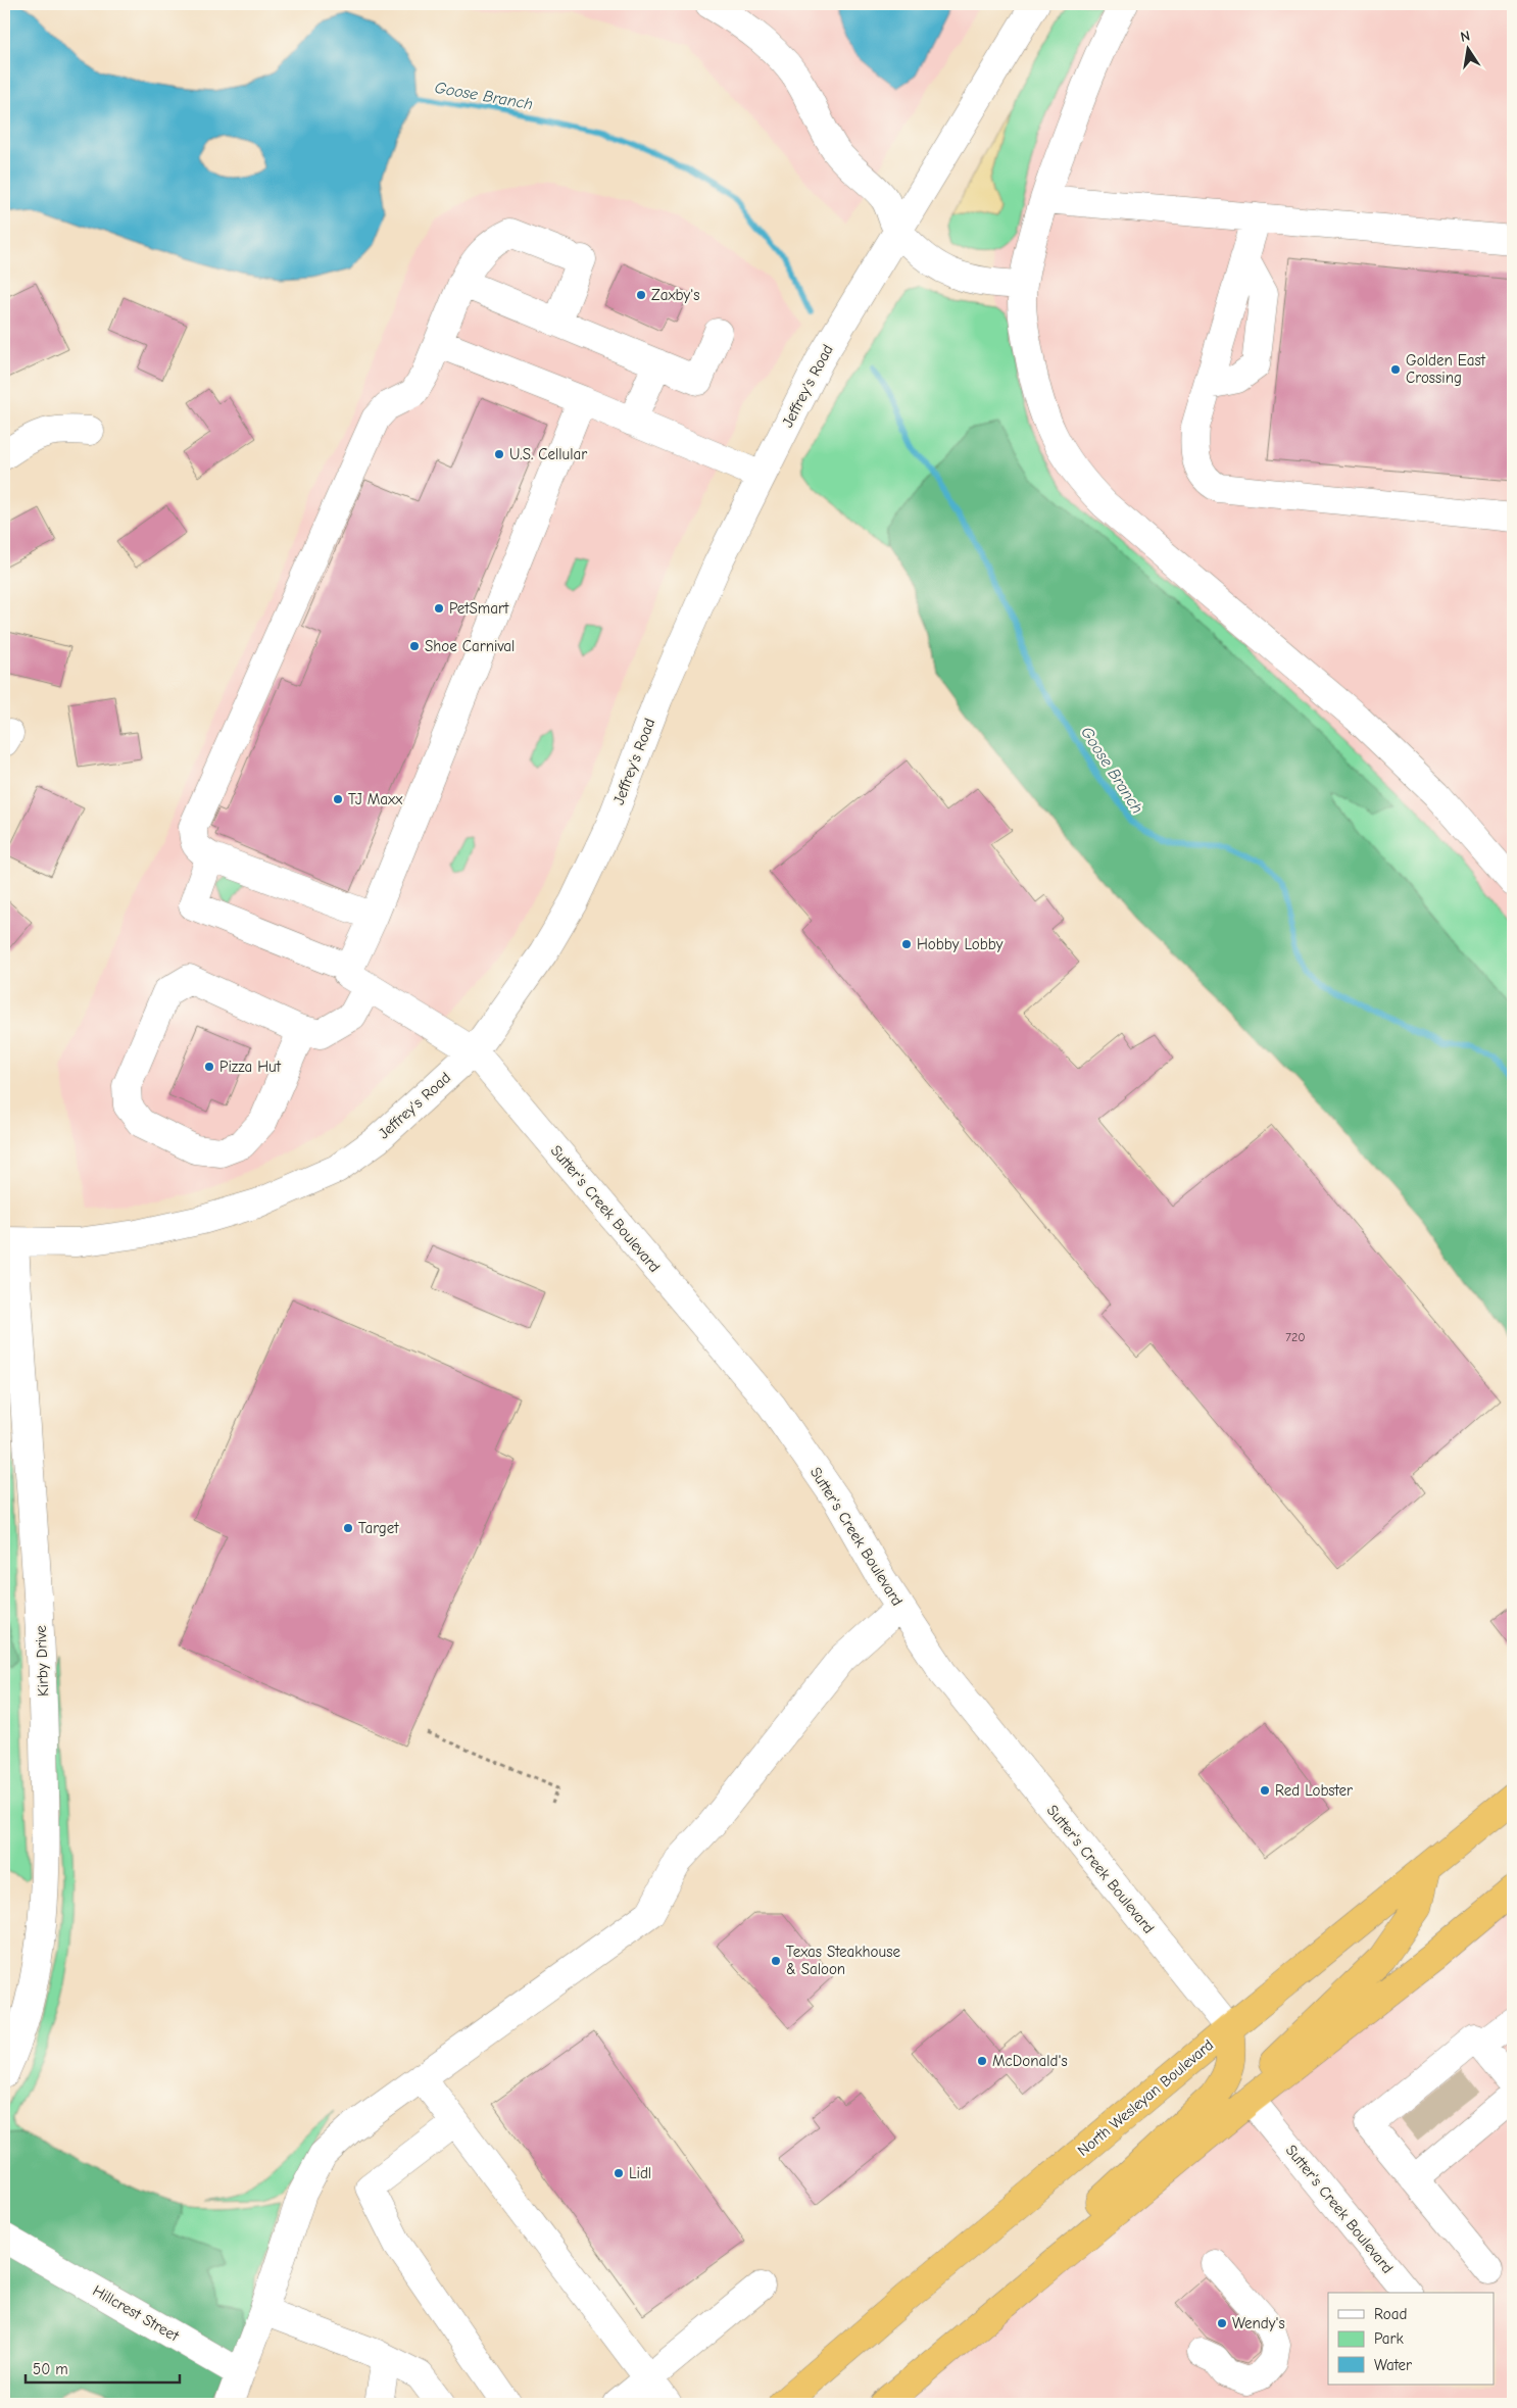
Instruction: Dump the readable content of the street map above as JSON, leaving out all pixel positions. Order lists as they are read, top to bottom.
{
  "streets": {
    "highway": ["North Wesleyan Boulevard"],
    "street": [
      "Jeffrey's Road",
      "Sutter's Creek Boulevard",
      "Kirby Drive",
      "Hillcrest Street"
    ]
  },
  "crossings": [
    ["Jeffrey's Road", "Sutter's Creek Boulevard"],
    ["Jeffrey's Road", "Kirby Drive"],
    ["Sutter's Creek Boulevard", "North Wesleyan Boulevard"]
  ],
  "water": ["Goose Branch"],
  "places": [
    "Zaxby's",
    "Golden East Crossing",
    "U.S. Cellular",
    "PetSmart",
    "Shoe Carnival",
    "TJ Maxx",
    "Hobby Lobby",
    "Pizza Hut",
    "Target",
    "Red Lobster",
    "Texas Steakhouse & Saloon",
    "McDonald's",
    "Lidl",
    "Wendy's"
  ],
  "house_numbers": ["720"],
  "legend": ["Road", "Park", "Water"],
  "scale_bar": "50 m",
  "north": "top"
}
